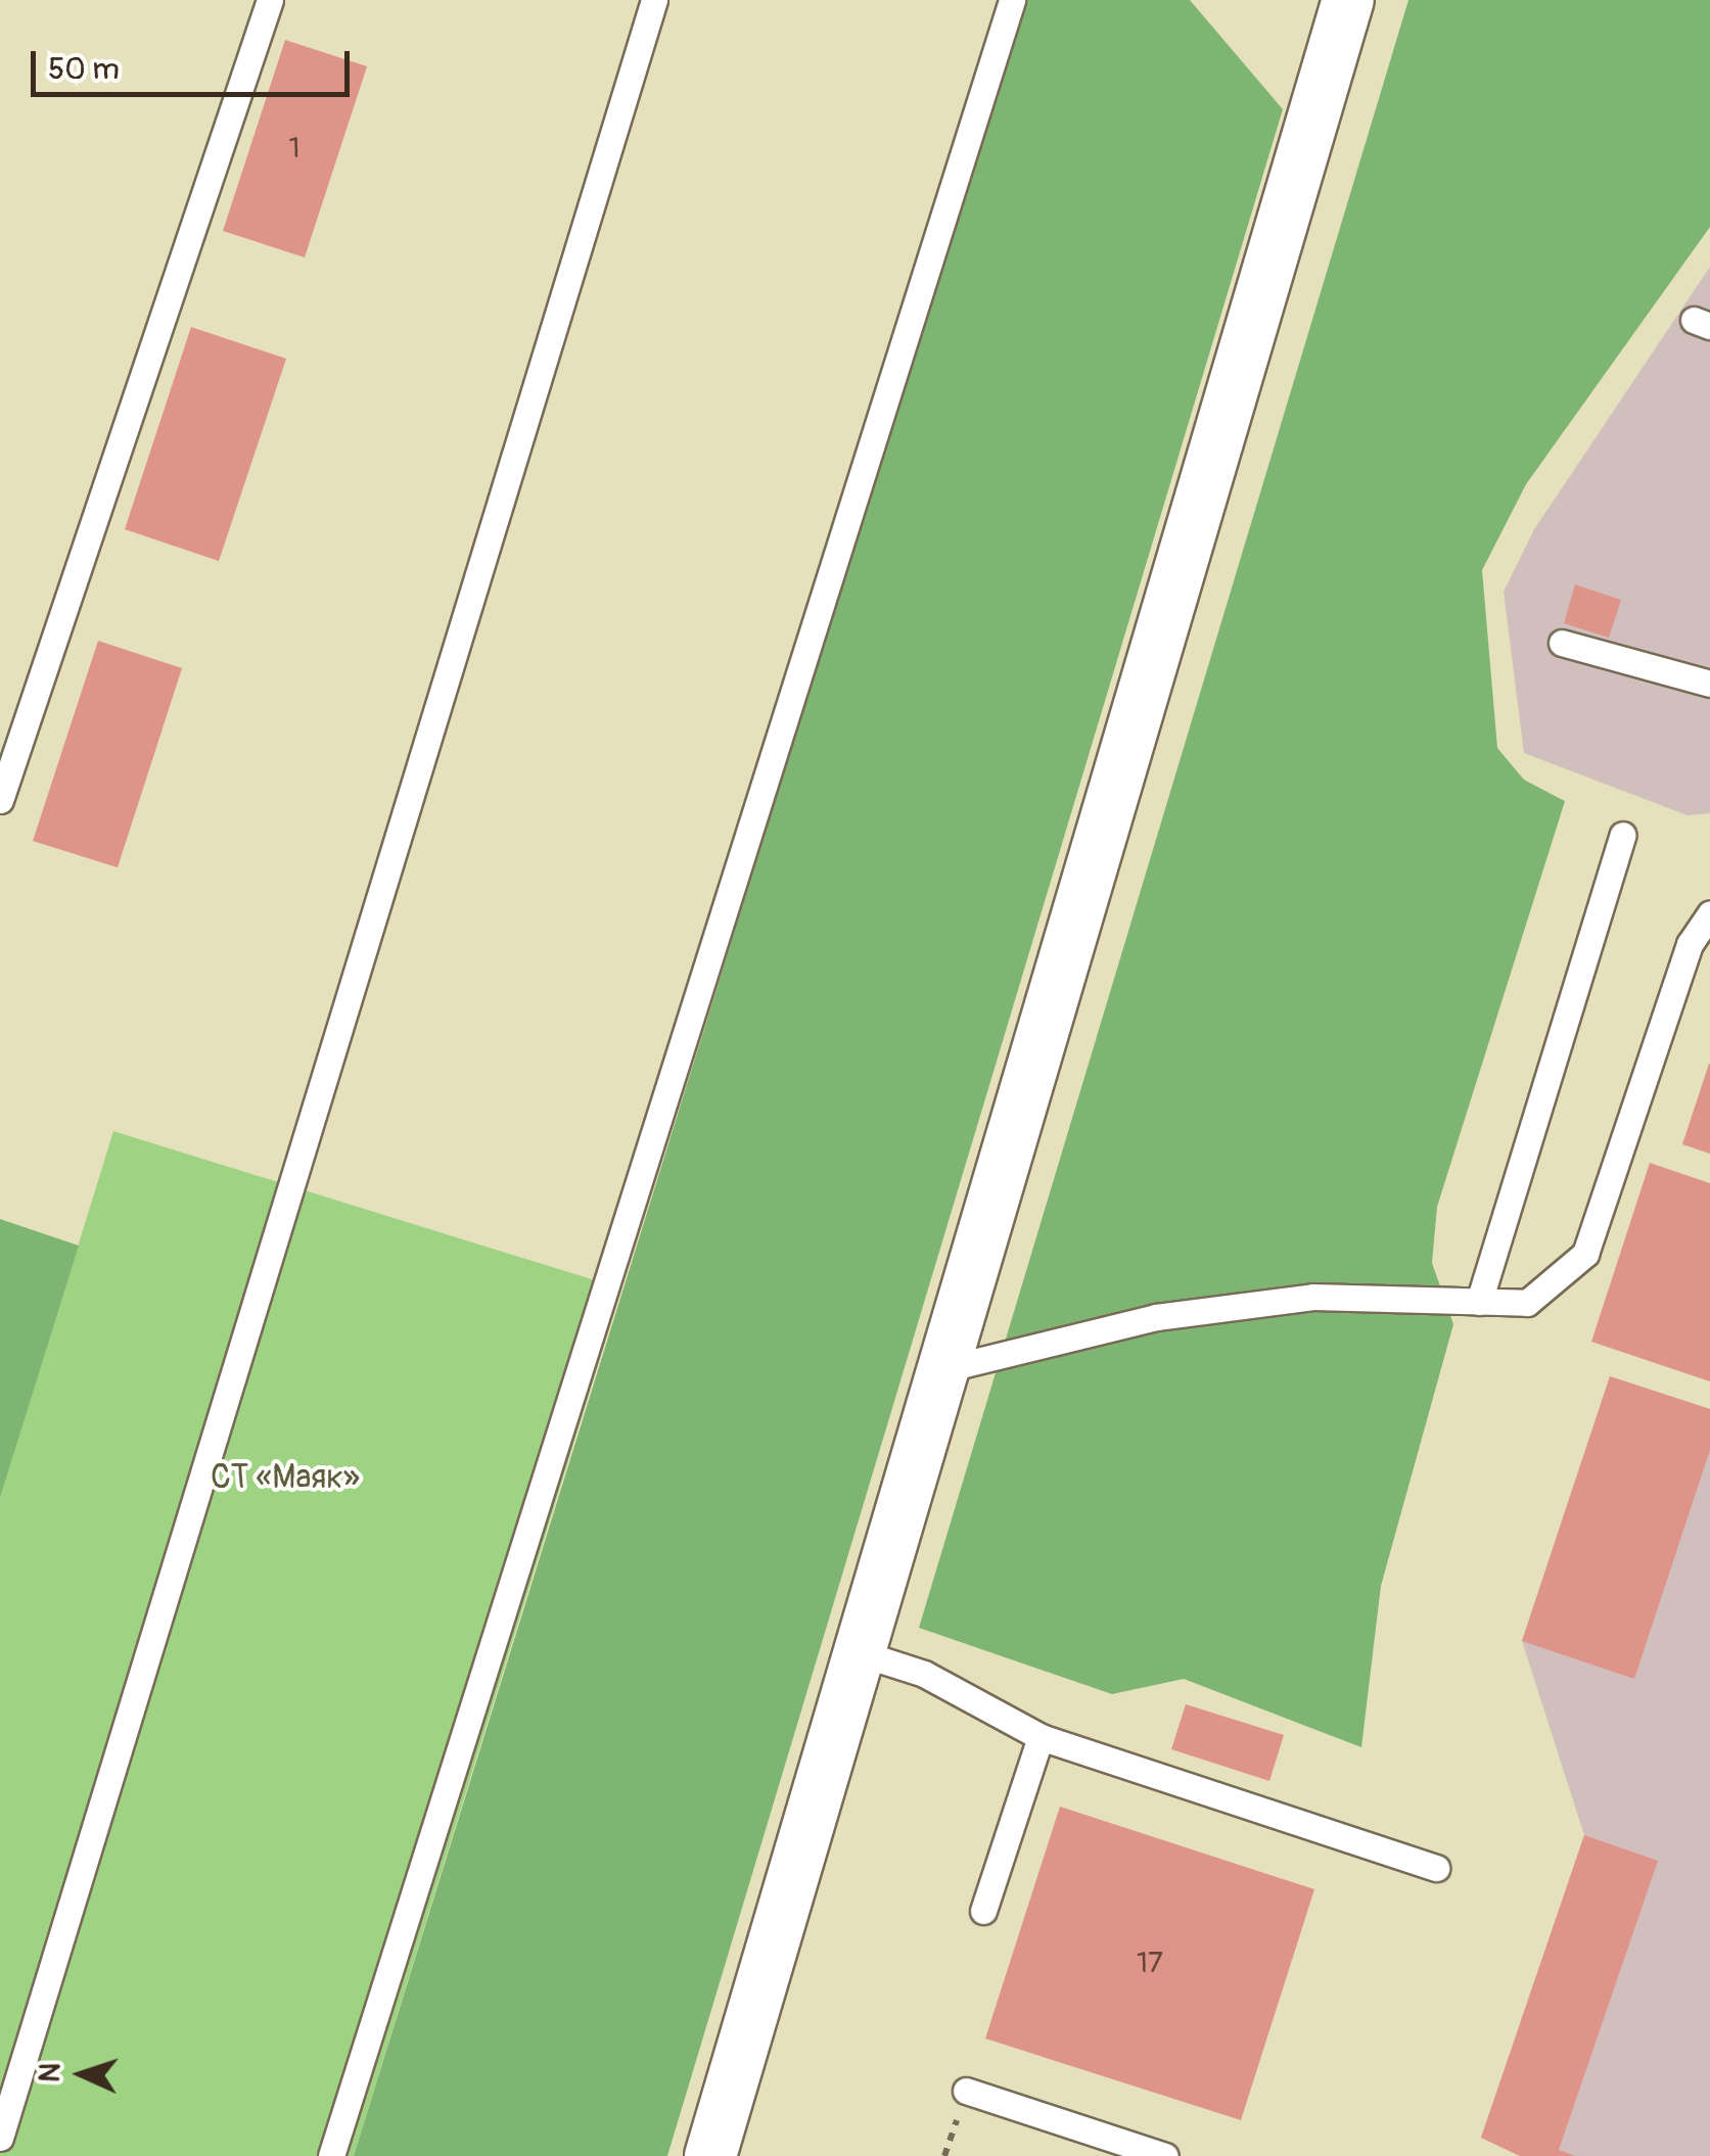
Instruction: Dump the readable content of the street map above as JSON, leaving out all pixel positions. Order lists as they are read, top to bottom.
{
  "parks": ["СТ «Маяк»"],
  "house_numbers": ["1", "17"],
  "scale_bar": "50 m",
  "north": "left"
}
